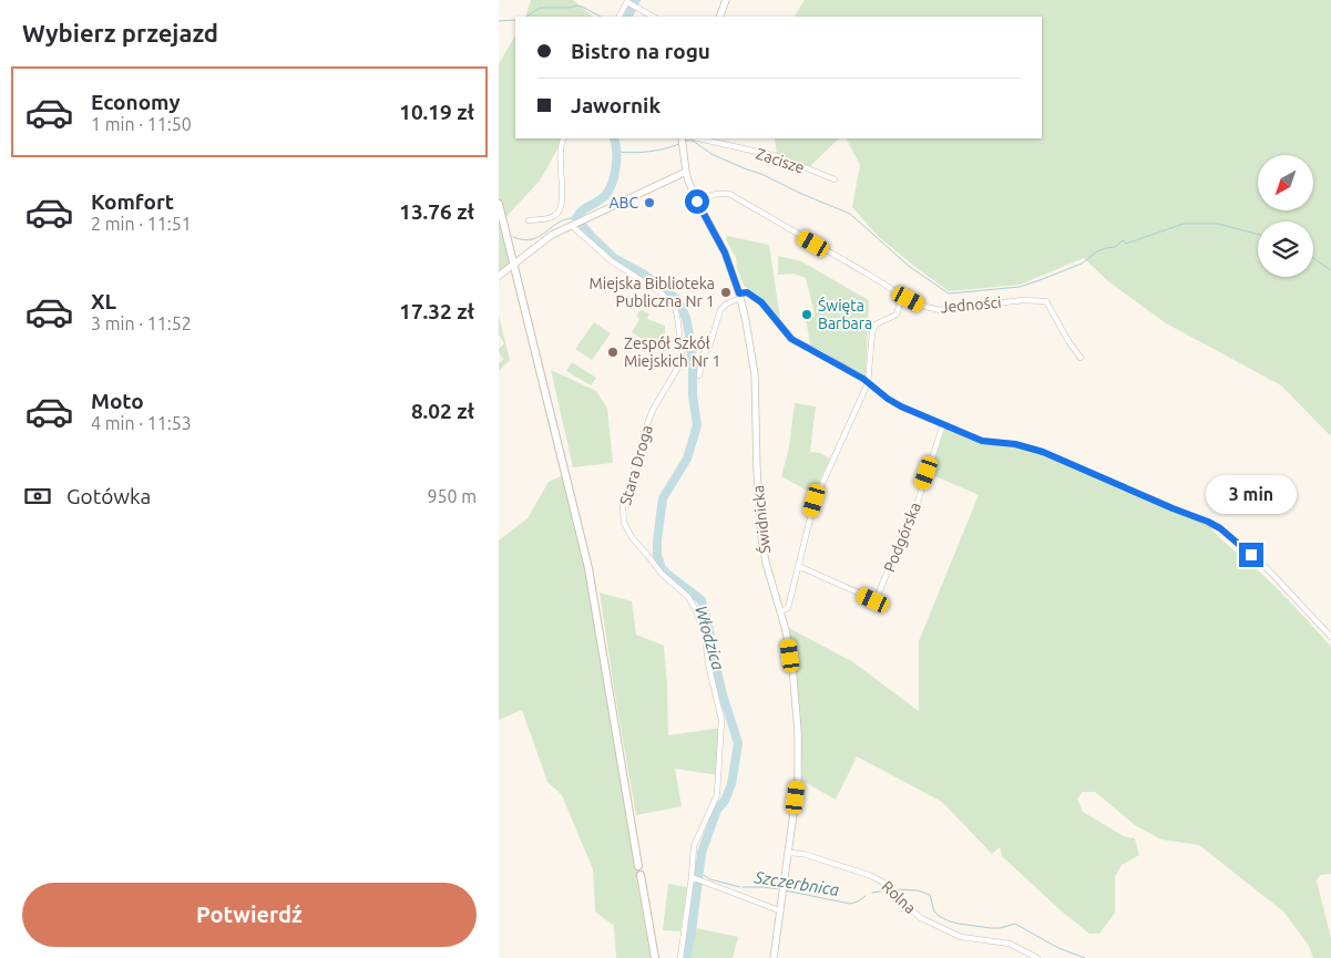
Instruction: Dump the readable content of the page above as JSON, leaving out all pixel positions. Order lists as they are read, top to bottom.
{
  "streets": {
    "street": [
      "Zacisze",
      "Jedności",
      "Stara Droga",
      "Świdnicka",
      "Podgórska",
      "Rolna"
    ]
  },
  "crossings": [
    ["Jedności", "Świdnicka"],
    ["Świdnicka", "Rolna"]
  ],
  "water": ["Włodzica", "Szczerbnica"],
  "places": [
    "ABC",
    "Miejska Biblioteka Publiczna Nr 1",
    "Święta Barbara",
    "Zespół Szkół Miejskich Nr 1"
  ],
  "north": "bottom left",
  "page": {
    "heading": "Wybierz przejazd",
    "banner": ["Bistro na rogu", "Jawornik"],
    "list": [
      {
        "name": "Economy",
        "note": "1 min · 11:50",
        "value": "10.19 zł"
      },
      {
        "name": "Komfort",
        "note": "2 min · 11:51",
        "value": "13.76 zł"
      },
      {
        "name": "XL",
        "note": "3 min · 11:52",
        "value": "17.32 zł"
      },
      {
        "name": "Moto",
        "note": "4 min · 11:53",
        "value": "8.02 zł"
      }
    ],
    "pay": ["Gotówka", "950 m"],
    "bubble": "3 min",
    "buttons": "Potwierdź"
  }
}
